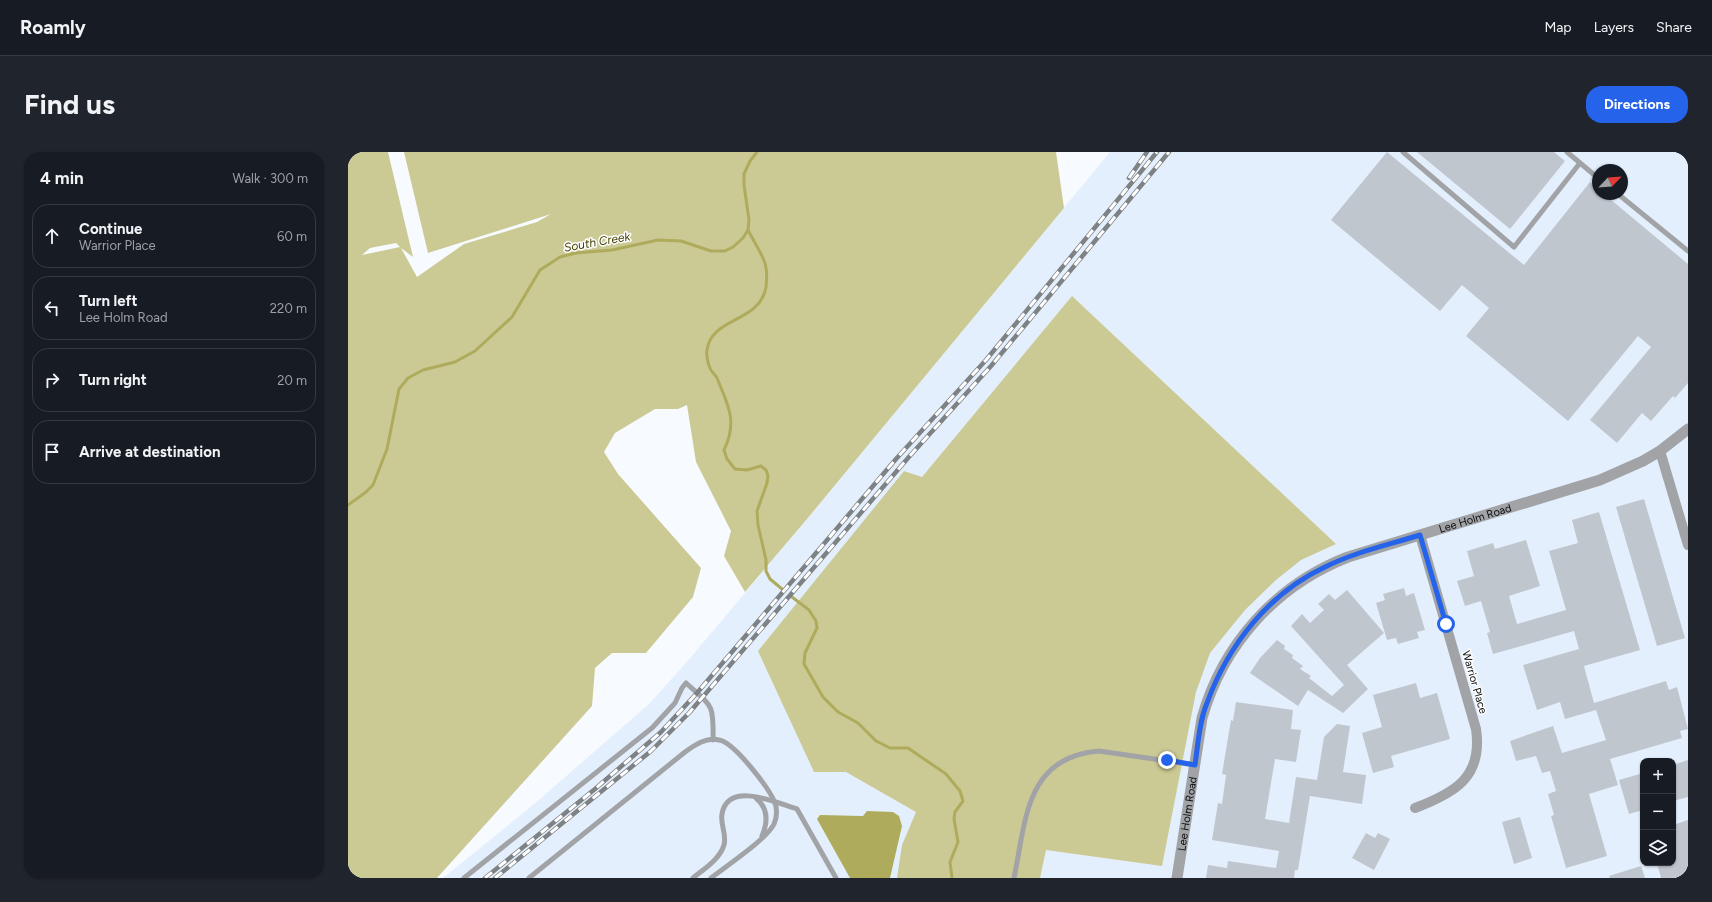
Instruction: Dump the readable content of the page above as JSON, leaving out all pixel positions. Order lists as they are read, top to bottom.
{
  "streets": {
    "street": ["Lee Holm Road", "Warrior Place"]
  },
  "crossings": [
    ["Lee Holm Road", "Warrior Place"]
  ],
  "water": ["South Creek"],
  "north": "top right",
  "page": {
    "header": "Roamly",
    "nav": ["Map", "Layers", "Share"],
    "buttons": "Directions",
    "title": "Find us",
    "heading": ["4 min", "Walk · 300 m"],
    "list": [
      ["Continue", "Warrior Place", "60 m"],
      ["Turn left", "Lee Holm Road", "220 m"],
      ["Turn right", "20 m"],
      "Arrive at destination"
    ],
    "map_buttons": ["+", "−"]
  }
}
